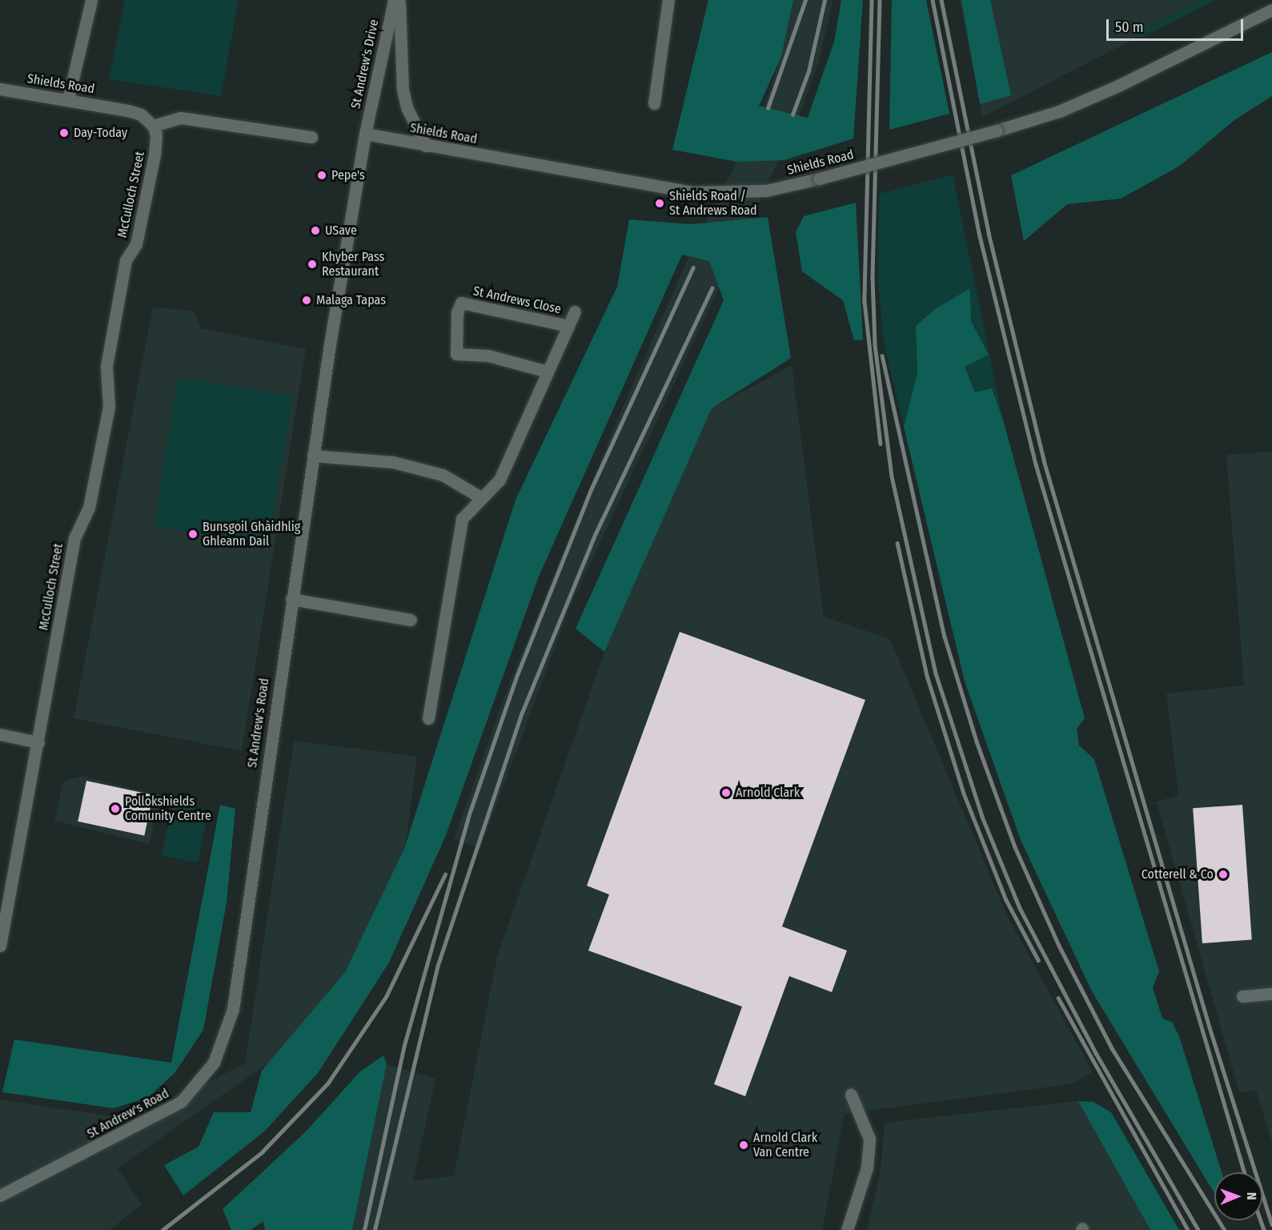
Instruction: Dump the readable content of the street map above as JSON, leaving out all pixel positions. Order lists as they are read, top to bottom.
{
  "streets": {
    "street": [
      "St Andrew's Drive",
      "Shields Road",
      "McCulloch Street",
      "St Andrews Close",
      "St Andrew's Road"
    ]
  },
  "crossings": [
    ["St Andrew's Drive", "Shields Road"],
    ["St Andrew's Drive", "St Andrew's Road"],
    ["Shields Road", "McCulloch Street"],
    ["Shields Road", "St Andrew's Road"]
  ],
  "places": [
    "Day-Today",
    "Pepe's",
    "Shields Road / St Andrews Road",
    "USave",
    "Khyber Pass Restaurant",
    "Malaga Tapas",
    "Bunsgoil Ghàidhlig Ghleann Dail",
    "Arnold Clark",
    "Pollokshields Comunity Centre",
    "Cotterell & Co",
    "Arnold Clark Van Centre"
  ],
  "scale_bar": "50 m",
  "north": "right"
}
